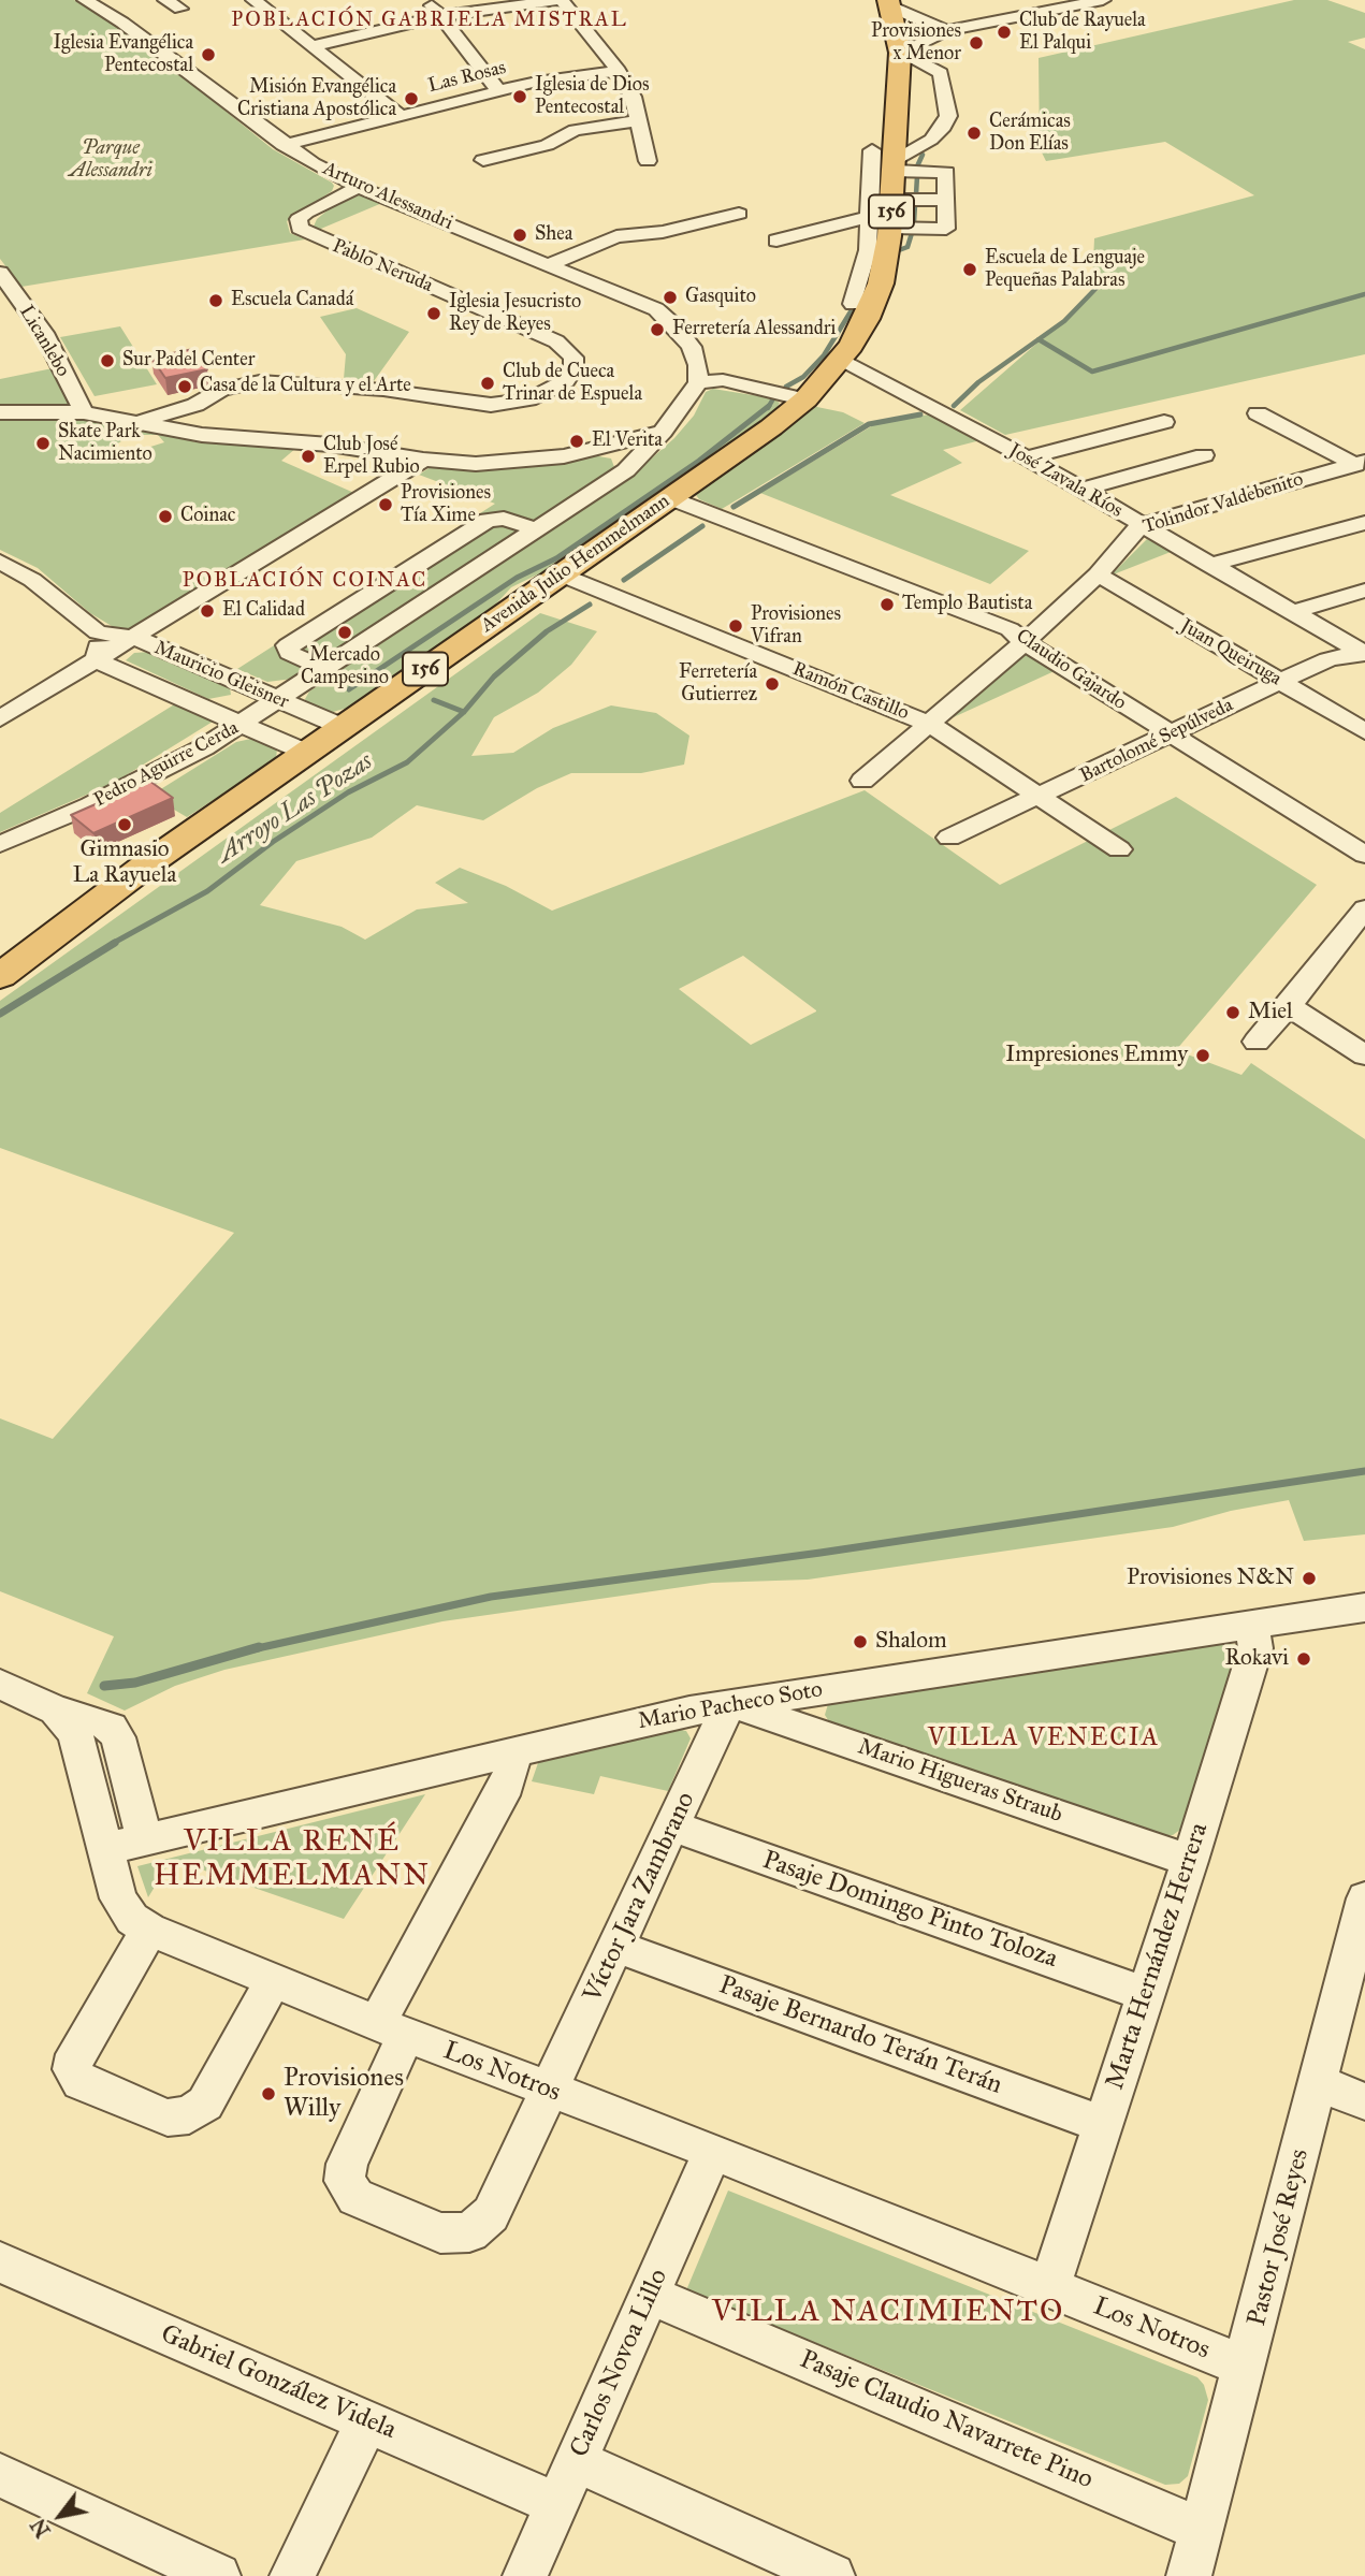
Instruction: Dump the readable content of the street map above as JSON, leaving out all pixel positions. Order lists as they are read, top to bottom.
{
  "streets": {
    "highway": ["156", "Avenida Julio Hemmelmann"],
    "street": [
      "Las Rosas",
      "Arturo Alessandri",
      "Pablo Neruda",
      "Licanlebo",
      "José Zavala Ríos",
      "Tolindor Valdebenito",
      "Juan Queiruga",
      "Claudio Gajardo",
      "Mauricio Gleisner",
      "Ramón Castillo",
      "Bartolomé Sepúlveda",
      "Pedro Aguirre Cerda",
      "Mario Pacheco Soto",
      "Mario Higueras Straub",
      "Víctor Jara Zambrano",
      "Pasaje Domingo Pinto Toloza",
      "Marta Hernández Herrera",
      "Pasaje Bernardo Terán Terán",
      "Los Notros",
      "Pastor José Reyes",
      "Carlos Novoa Lillo",
      "Gabriel González Videla",
      "Pasaje Claudio Navarrete Pino"
    ]
  },
  "crossings": [
    ["Las Rosas", "Arturo Alessandri"],
    ["Arturo Alessandri", "Pablo Neruda"],
    ["José Zavala Ríos", "Tolindor Valdebenito"],
    ["José Zavala Ríos", "Avenida Julio Hemmelmann"],
    ["José Zavala Ríos", "Bartolomé Sepúlveda"],
    ["Tolindor Valdebenito", "Juan Queiruga"],
    ["Tolindor Valdebenito", "Claudio Gajardo"],
    ["Tolindor Valdebenito", "Ramón Castillo"],
    ["Avenida Julio Hemmelmann", "Claudio Gajardo"],
    ["Avenida Julio Hemmelmann", "Mauricio Gleisner"],
    ["Avenida Julio Hemmelmann", "Ramón Castillo"],
    ["Juan Queiruga", "Bartolomé Sepúlveda"],
    ["Claudio Gajardo", "Bartolomé Sepúlveda"],
    ["Mauricio Gleisner", "Pedro Aguirre Cerda"],
    ["Ramón Castillo", "Bartolomé Sepúlveda"],
    ["Mario Pacheco Soto", "Mario Higueras Straub"],
    ["Mario Pacheco Soto", "Víctor Jara Zambrano"],
    ["Mario Pacheco Soto", "Marta Hernández Herrera"],
    ["Mario Pacheco Soto", "Los Notros"],
    ["Mario Higueras Straub", "Víctor Jara Zambrano"],
    ["Mario Higueras Straub", "Marta Hernández Herrera"],
    ["Víctor Jara Zambrano", "Pasaje Domingo Pinto Toloza"],
    ["Víctor Jara Zambrano", "Pasaje Bernardo Terán Terán"],
    ["Víctor Jara Zambrano", "Los Notros"],
    ["Pasaje Domingo Pinto Toloza", "Marta Hernández Herrera"],
    ["Marta Hernández Herrera", "Pasaje Bernardo Terán Terán"],
    ["Marta Hernández Herrera", "Los Notros"],
    ["Los Notros", "Pastor José Reyes"],
    ["Los Notros", "Carlos Novoa Lillo"],
    ["Pastor José Reyes", "Pasaje Claudio Navarrete Pino"],
    ["Carlos Novoa Lillo", "Gabriel González Videla"],
    ["Carlos Novoa Lillo", "Pasaje Claudio Navarrete Pino"]
  ],
  "districts": [
    "POBLACIÓN GABRIELA MISTRAL",
    "POBLACIÓN COINAC",
    "VILLA VENECIA",
    "VILLA RENÉ HEMMELMANN",
    "VILLA NACIMIENTO"
  ],
  "water": ["Arroyo Las Pozas"],
  "parks": ["Parque Alessandri"],
  "places": [
    "Club de Rayuela El Palqui",
    "Provisiones x Menor",
    "Iglesia Evangélica Pentecostal",
    "Iglesia de Dios Pentecostal",
    "Misión Evangélica Cristiana Apostólica",
    "Cerámicas Don Elías",
    "Shea",
    "Escuela de Lenguaje Pequeñas Palabras",
    "Gasquito",
    "Escuela Canadá",
    "Iglesia Jesucristo Rey de Reyes",
    "Ferretería Alessandri",
    "Sur Padel Center",
    "Club de Cueca Trinar de Espuela",
    "Casa de la Cultura y el Arte",
    "El Verita",
    "Skate Park Nacimiento",
    "Club José Erpel Rubio",
    "Provisiones Tía Xime",
    "Coinac",
    "Templo Bautista",
    "El Calidad",
    "Provisiones Vifran",
    "Mercado Campesino",
    "Ferretería Gutierrez",
    "Gimnasio La Rayuela",
    "Miel",
    "Impresiones Emmy",
    "Provisiones N&N",
    "Shalom",
    "Rokavi",
    "Provisiones Willy"
  ],
  "north": "bottom left"
}
